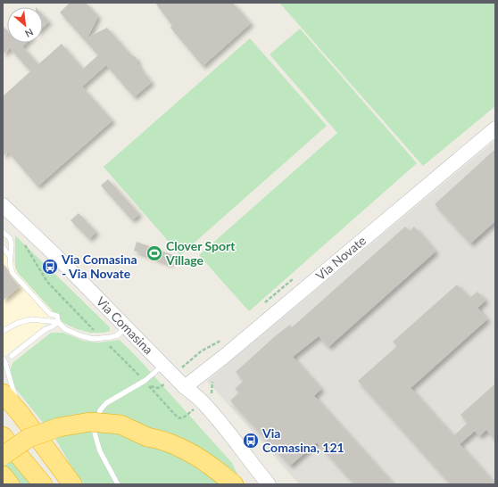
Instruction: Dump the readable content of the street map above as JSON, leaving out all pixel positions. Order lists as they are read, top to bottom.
{
  "streets": {
    "street": ["Via Novate", "Via Comasina"]
  },
  "crossings": [
    ["Via Novate", "Via Comasina"]
  ],
  "places": {
    "sports": ["Clover Sport Village"],
    "bus stop": ["Via Comasina - Via Novate", "Via Comasina, 121"]
  },
  "north": "bottom right"
}
